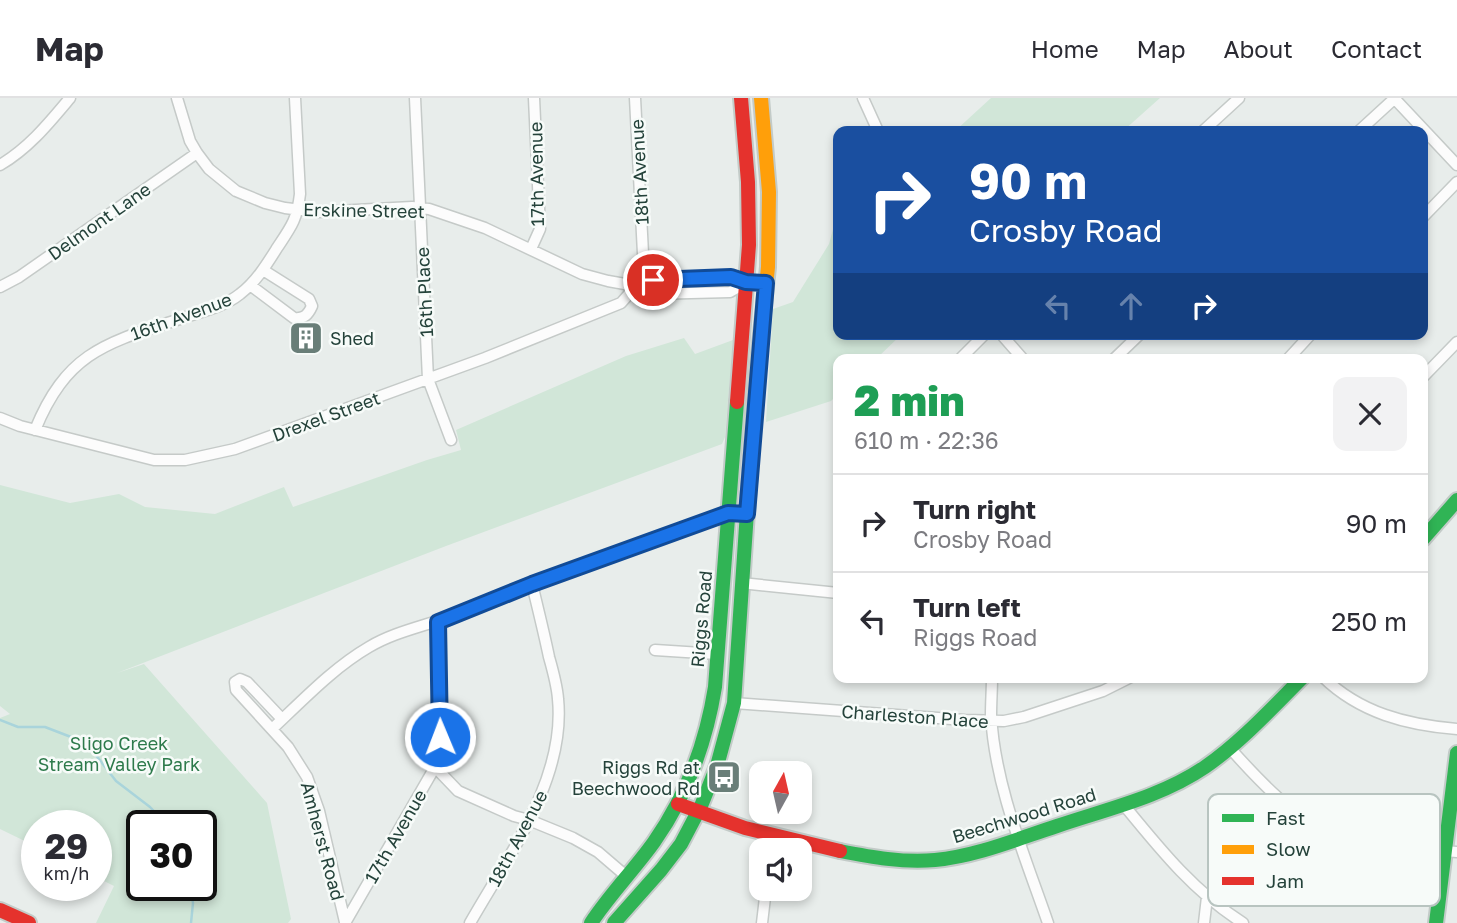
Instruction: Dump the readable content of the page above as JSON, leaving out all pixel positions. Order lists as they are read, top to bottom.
{
  "streets": {
    "main road": ["Riggs Road", "Beechwood Road"],
    "street": [
      "18th Avenue",
      "17th Avenue",
      "Erskine Street",
      "Delmont Lane",
      "16th Place",
      "16th Avenue",
      "Drexel Street",
      "Charleston Place",
      "Amherst Road"
    ]
  },
  "crossings": [
    ["18th Avenue", "Erskine Street"],
    ["18th Avenue", "Drexel Street"],
    ["17th Avenue", "Erskine Street"],
    ["17th Avenue", "Amherst Road"],
    ["Erskine Street", "Delmont Lane"],
    ["Erskine Street", "16th Place"],
    ["Erskine Street", "16th Avenue"],
    ["Erskine Street", "Drexel Street"],
    ["16th Place", "Drexel Street"],
    ["16th Avenue", "Drexel Street"],
    ["Riggs Road", "Charleston Place"],
    ["Riggs Road", "Beechwood Road"]
  ],
  "parks": ["Sligo Creek Stream Valley Park"],
  "places": {
    "building": ["Shed"],
    "bus stop": ["Riggs Rd at Beechwood Rd"]
  },
  "legend": ["Fast", "Slow", "Jam"],
  "north": "top",
  "page": {
    "header": "Map",
    "nav": [
      "Home",
      "Map",
      "About",
      "Contact"
    ],
    "turn": ["90 m", "Crosby Road"],
    "heading": ["2 min", "610 m · 22:36"],
    "list": [
      {
        "name": "Turn right",
        "note": "Crosby Road",
        "value": "90 m"
      },
      {
        "name": "Turn left",
        "note": "Riggs Road",
        "value": "250 m"
      }
    ],
    "speed": "29 km/h",
    "limit": "30"
  }
}
